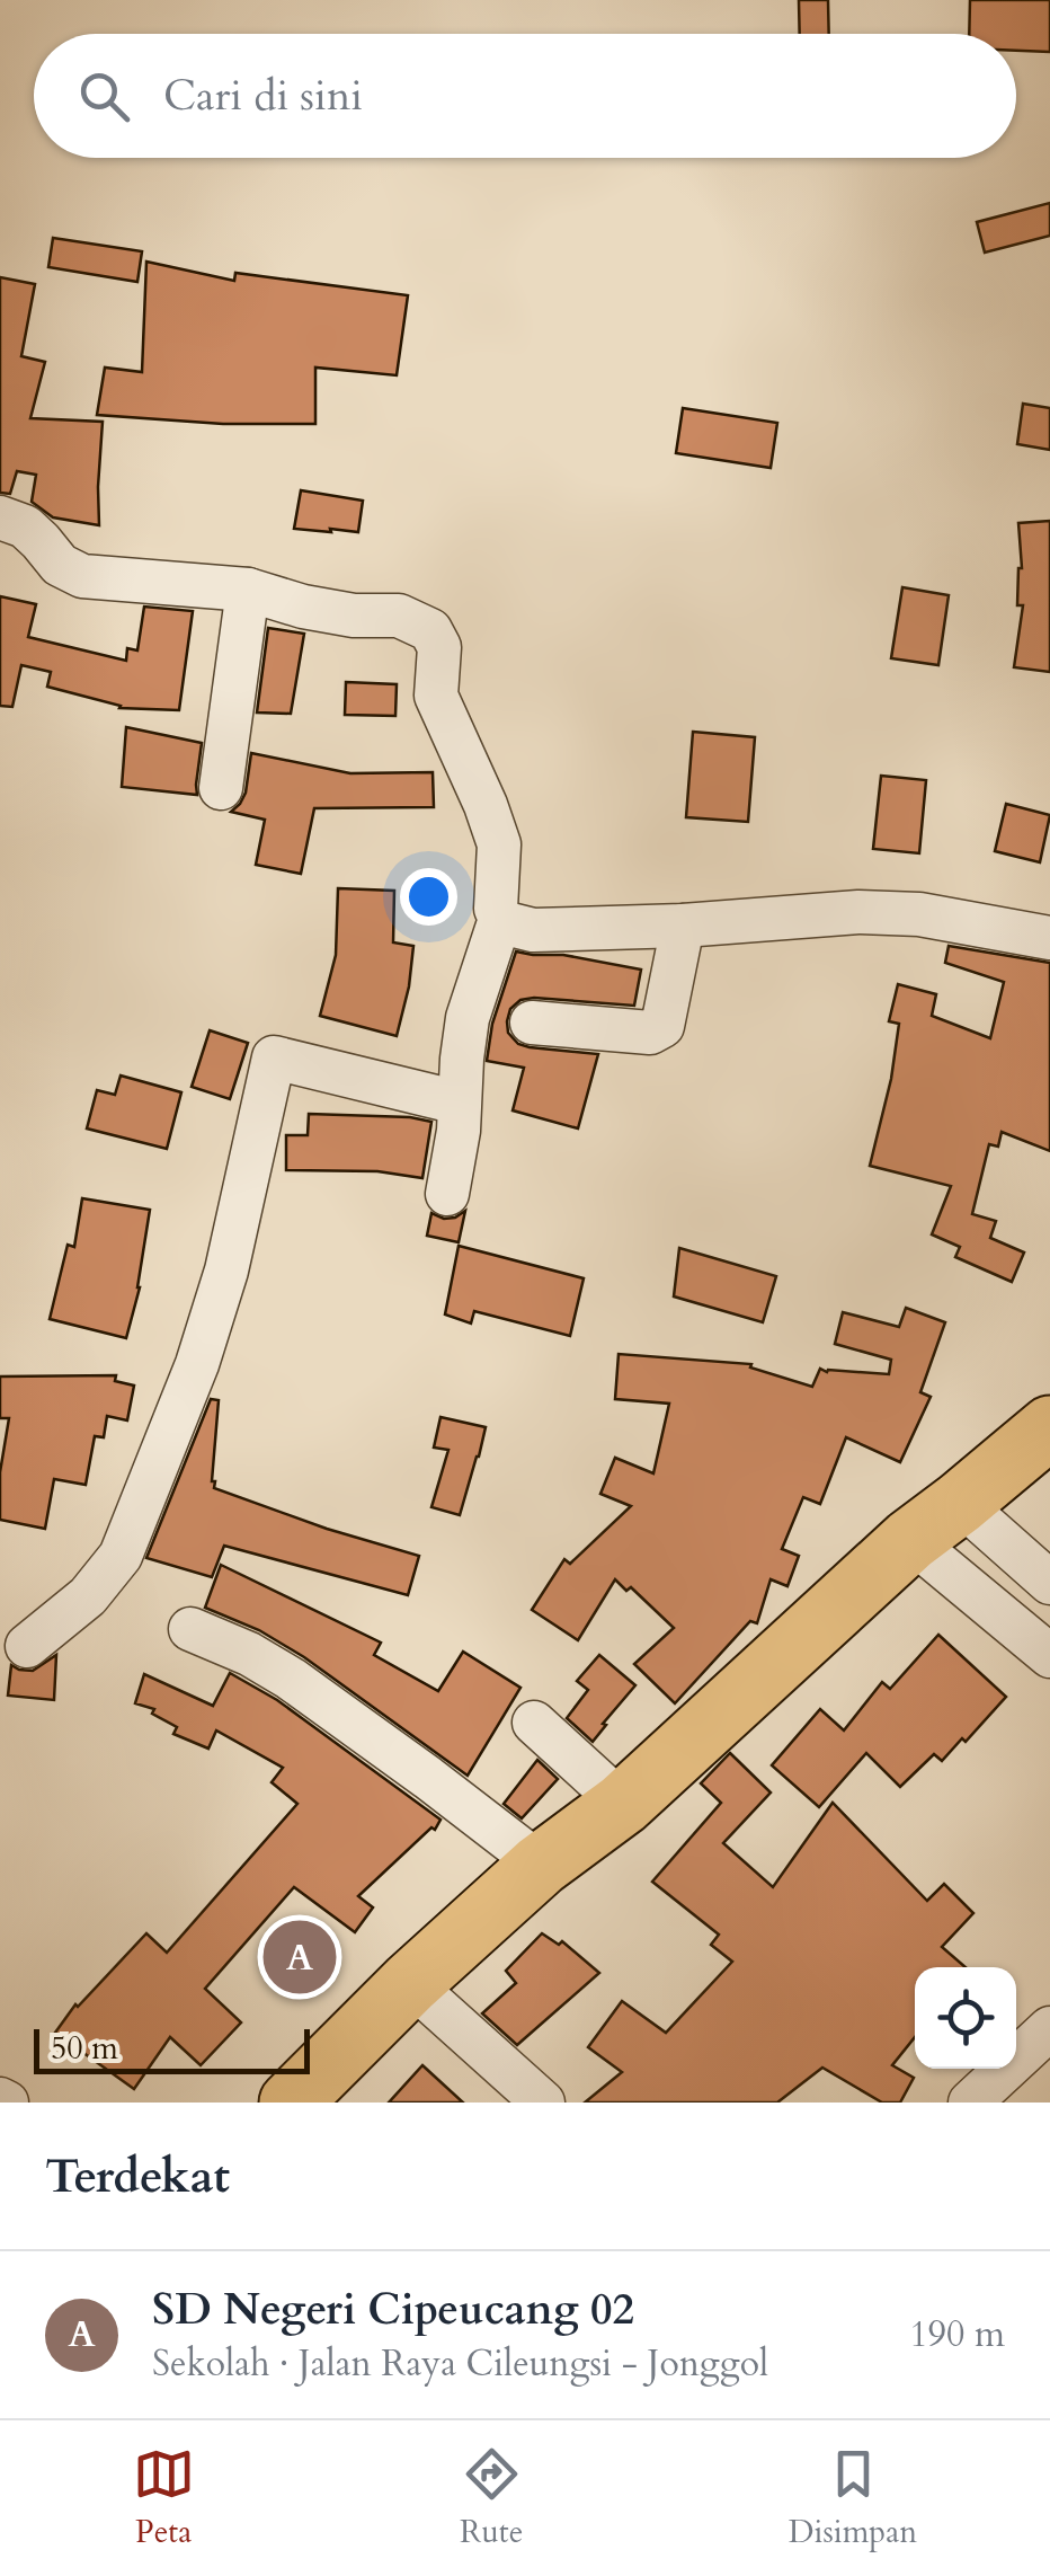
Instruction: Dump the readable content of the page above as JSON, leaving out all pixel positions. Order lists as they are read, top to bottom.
{
  "scale_bar": "50 m",
  "page": {
    "search": "Cari di sini",
    "pins": "A",
    "scale": "50 m",
    "heading": "Terdekat",
    "list": [
      {
        "mark": "A",
        "name": "SD Negeri Cipeucang 02",
        "note": "Sekolah · Jalan Raya Cileungsi - Jonggol",
        "value": "190 m"
      }
    ],
    "nav": ["Peta", "Rute", "Disimpan"]
  }
}
